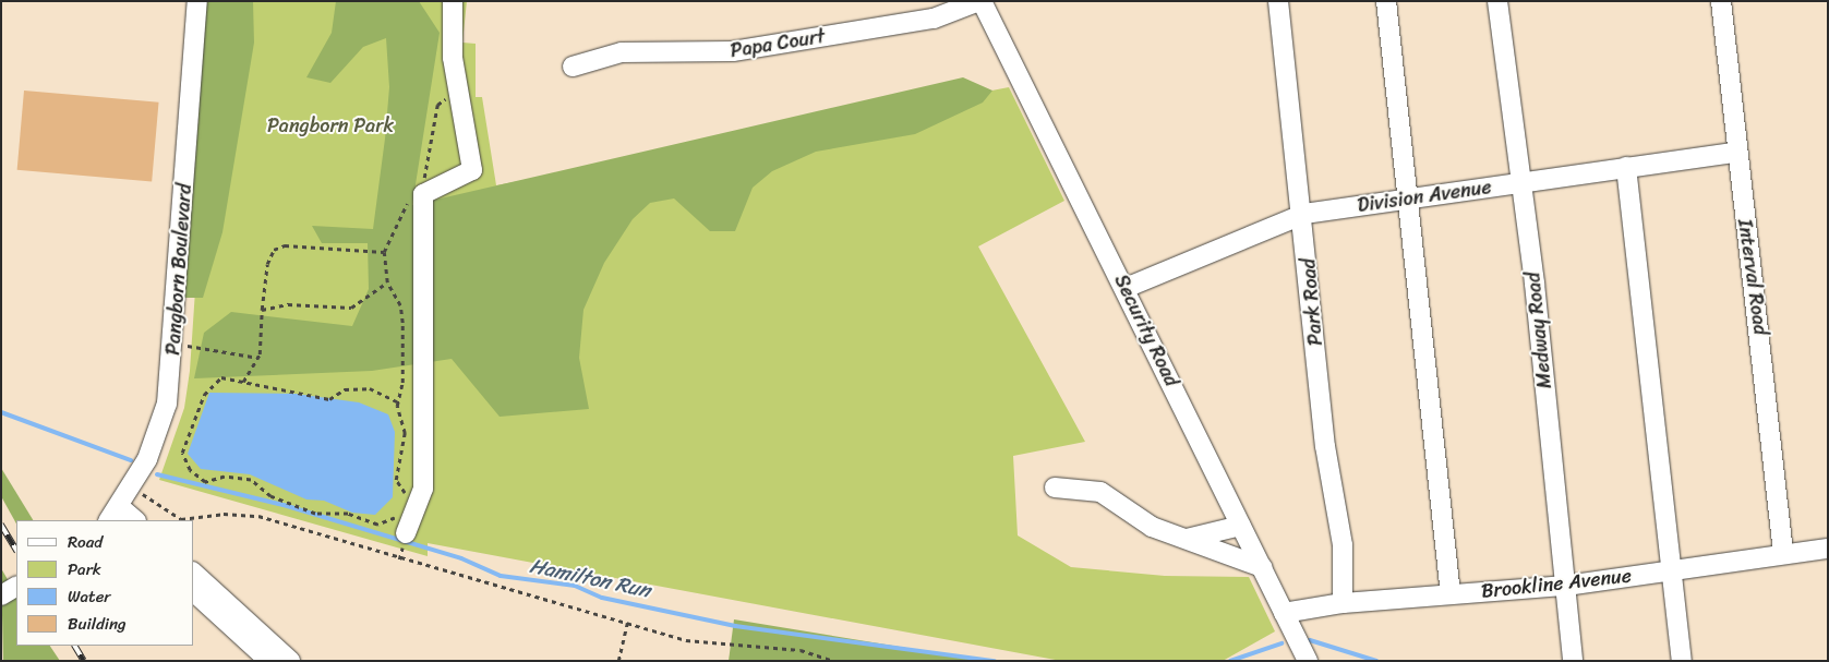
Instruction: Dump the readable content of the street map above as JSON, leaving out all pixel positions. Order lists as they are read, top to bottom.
{
  "streets": {
    "street": [
      "Papa Court",
      "Division Avenue",
      "Pangborn Boulevard",
      "Interval Road",
      "Park Road",
      "Security Road",
      "Medway Road",
      "Brookline Avenue"
    ]
  },
  "crossings": [
    ["Papa Court", "Security Road"],
    ["Division Avenue", "Interval Road"],
    ["Division Avenue", "Park Road"],
    ["Division Avenue", "Security Road"],
    ["Division Avenue", "Medway Road"],
    ["Interval Road", "Brookline Avenue"],
    ["Park Road", "Brookline Avenue"],
    ["Security Road", "Brookline Avenue"],
    ["Medway Road", "Brookline Avenue"]
  ],
  "water": ["Hamilton Run"],
  "parks": ["Pangborn Park"],
  "legend": [
    "Road",
    "Park",
    "Water",
    "Building"
  ]
}
